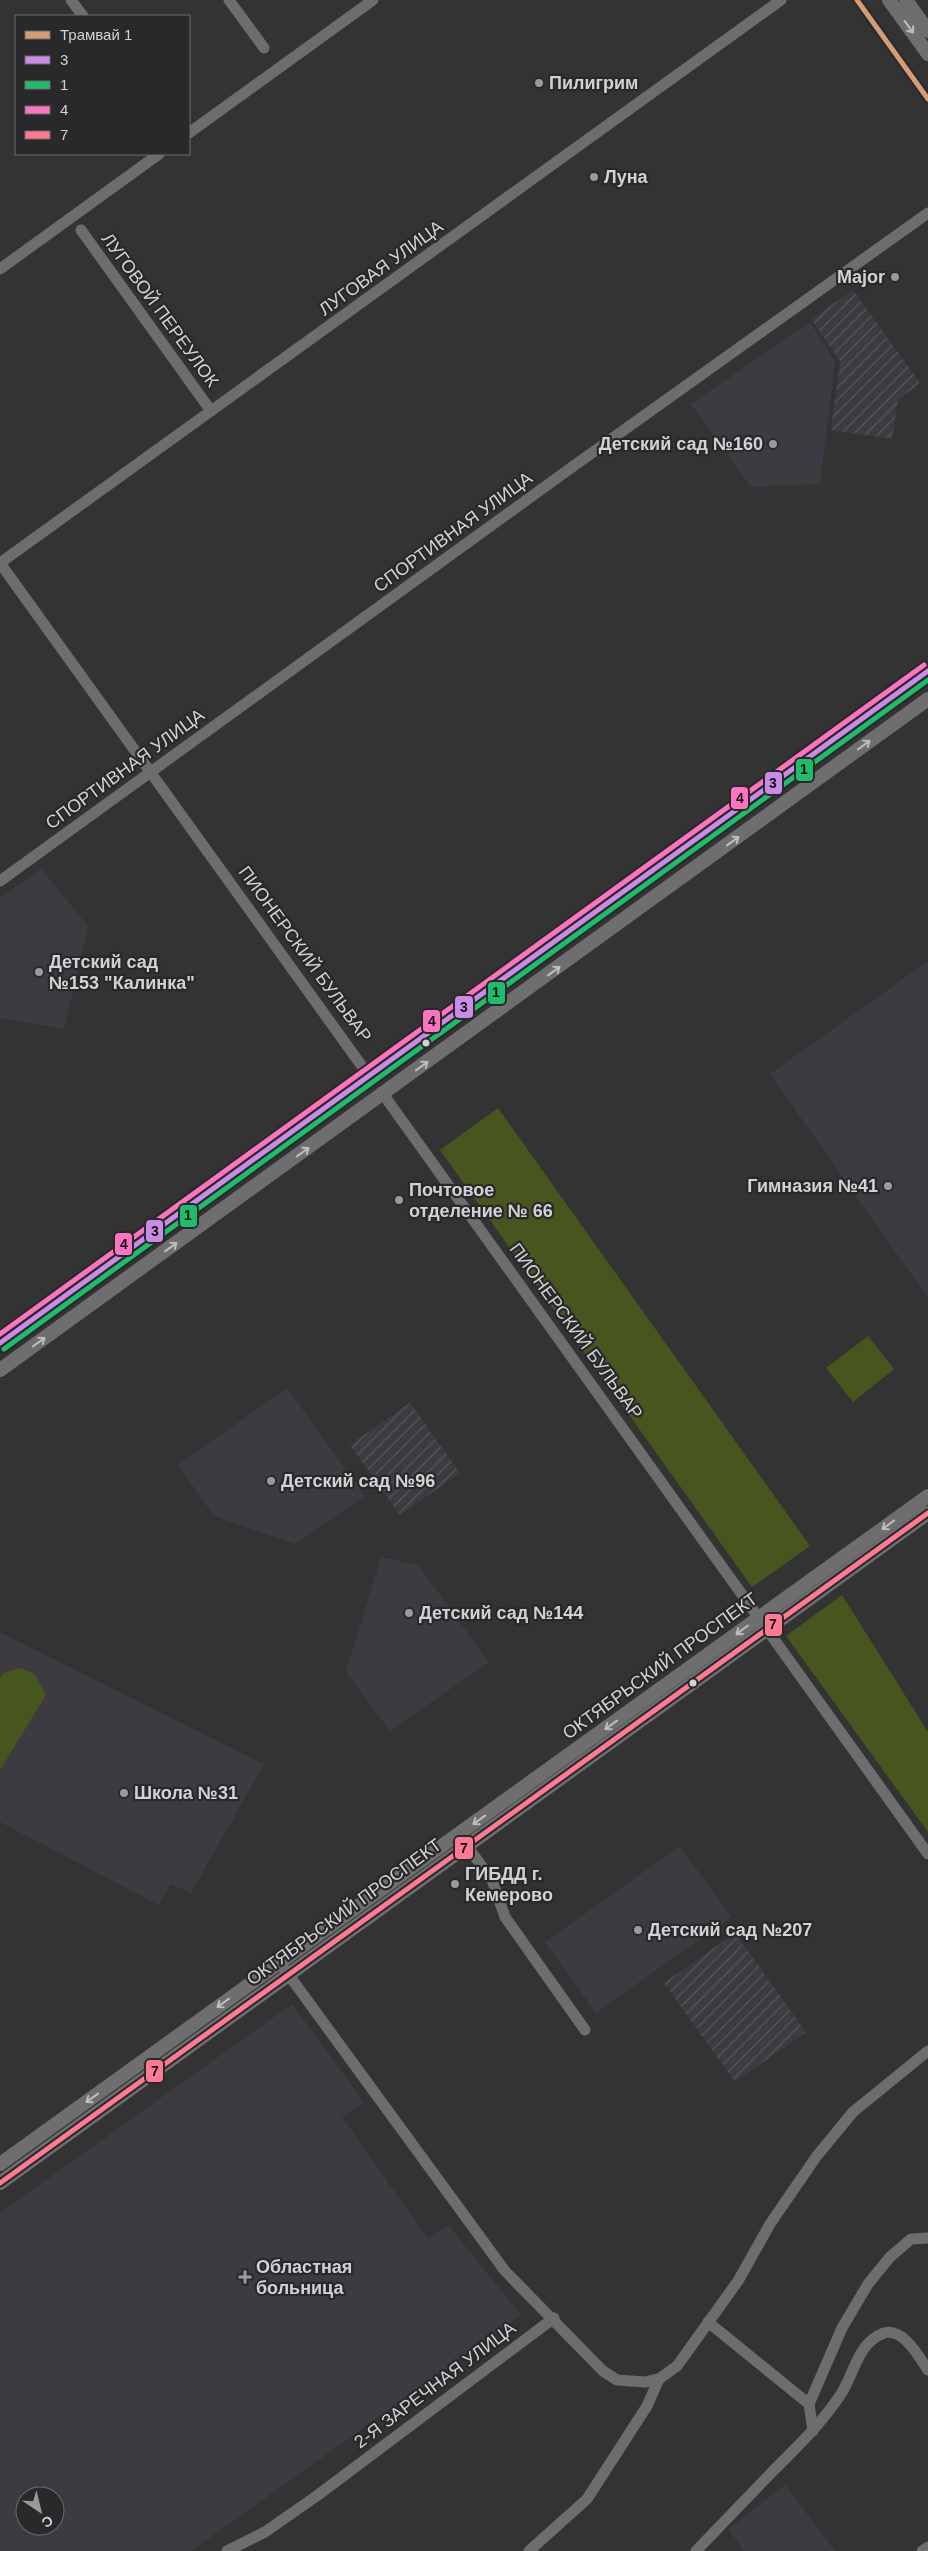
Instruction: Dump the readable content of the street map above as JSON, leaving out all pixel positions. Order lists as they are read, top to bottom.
{
  "streets": {
    "main road": ["ПИОНЕРСКИЙ БУЛЬВАР", "ОКТЯБРЬСКИЙ ПРОСПЕКТ"],
    "street": [
      "ЛУГОВАЯ УЛИЦА",
      "ЛУГОВОЙ ПЕРЕУЛОК",
      "СПОРТИВНАЯ УЛИЦА",
      "2-Я ЗАРЕЧНАЯ УЛИЦА"
    ]
  },
  "crossings": [
    ["ЛУГОВАЯ УЛИЦА", "ЛУГОВОЙ ПЕРЕУЛОК"],
    ["ЛУГОВАЯ УЛИЦА", "ПИОНЕРСКИЙ БУЛЬВАР"],
    ["СПОРТИВНАЯ УЛИЦА", "ПИОНЕРСКИЙ БУЛЬВАР"],
    ["ПИОНЕРСКИЙ БУЛЬВАР", "ОКТЯБРЬСКИЙ ПРОСПЕКТ"]
  ],
  "places": {
    "other": [
      "Пилигрим",
      "Луна",
      "Major",
      "Детский сад №160",
      "Детский сад №153 \"Калинка\"",
      "Гимназия №41",
      "Почтовое отделение № 66",
      "Детский сад №96",
      "Детский сад №144",
      "Школа №31",
      "ГИБДД г. Кемерово",
      "Детский сад №207"
    ],
    "health": ["Областная больница"]
  },
  "lines": [
    "tram line 1",
    "transit line 4",
    "transit line 3",
    "transit line 1",
    "transit line 7"
  ],
  "legend": [
    "Трамвай 1",
    "3",
    "1",
    "4",
    "7"
  ],
  "north": "bottom right"
}
